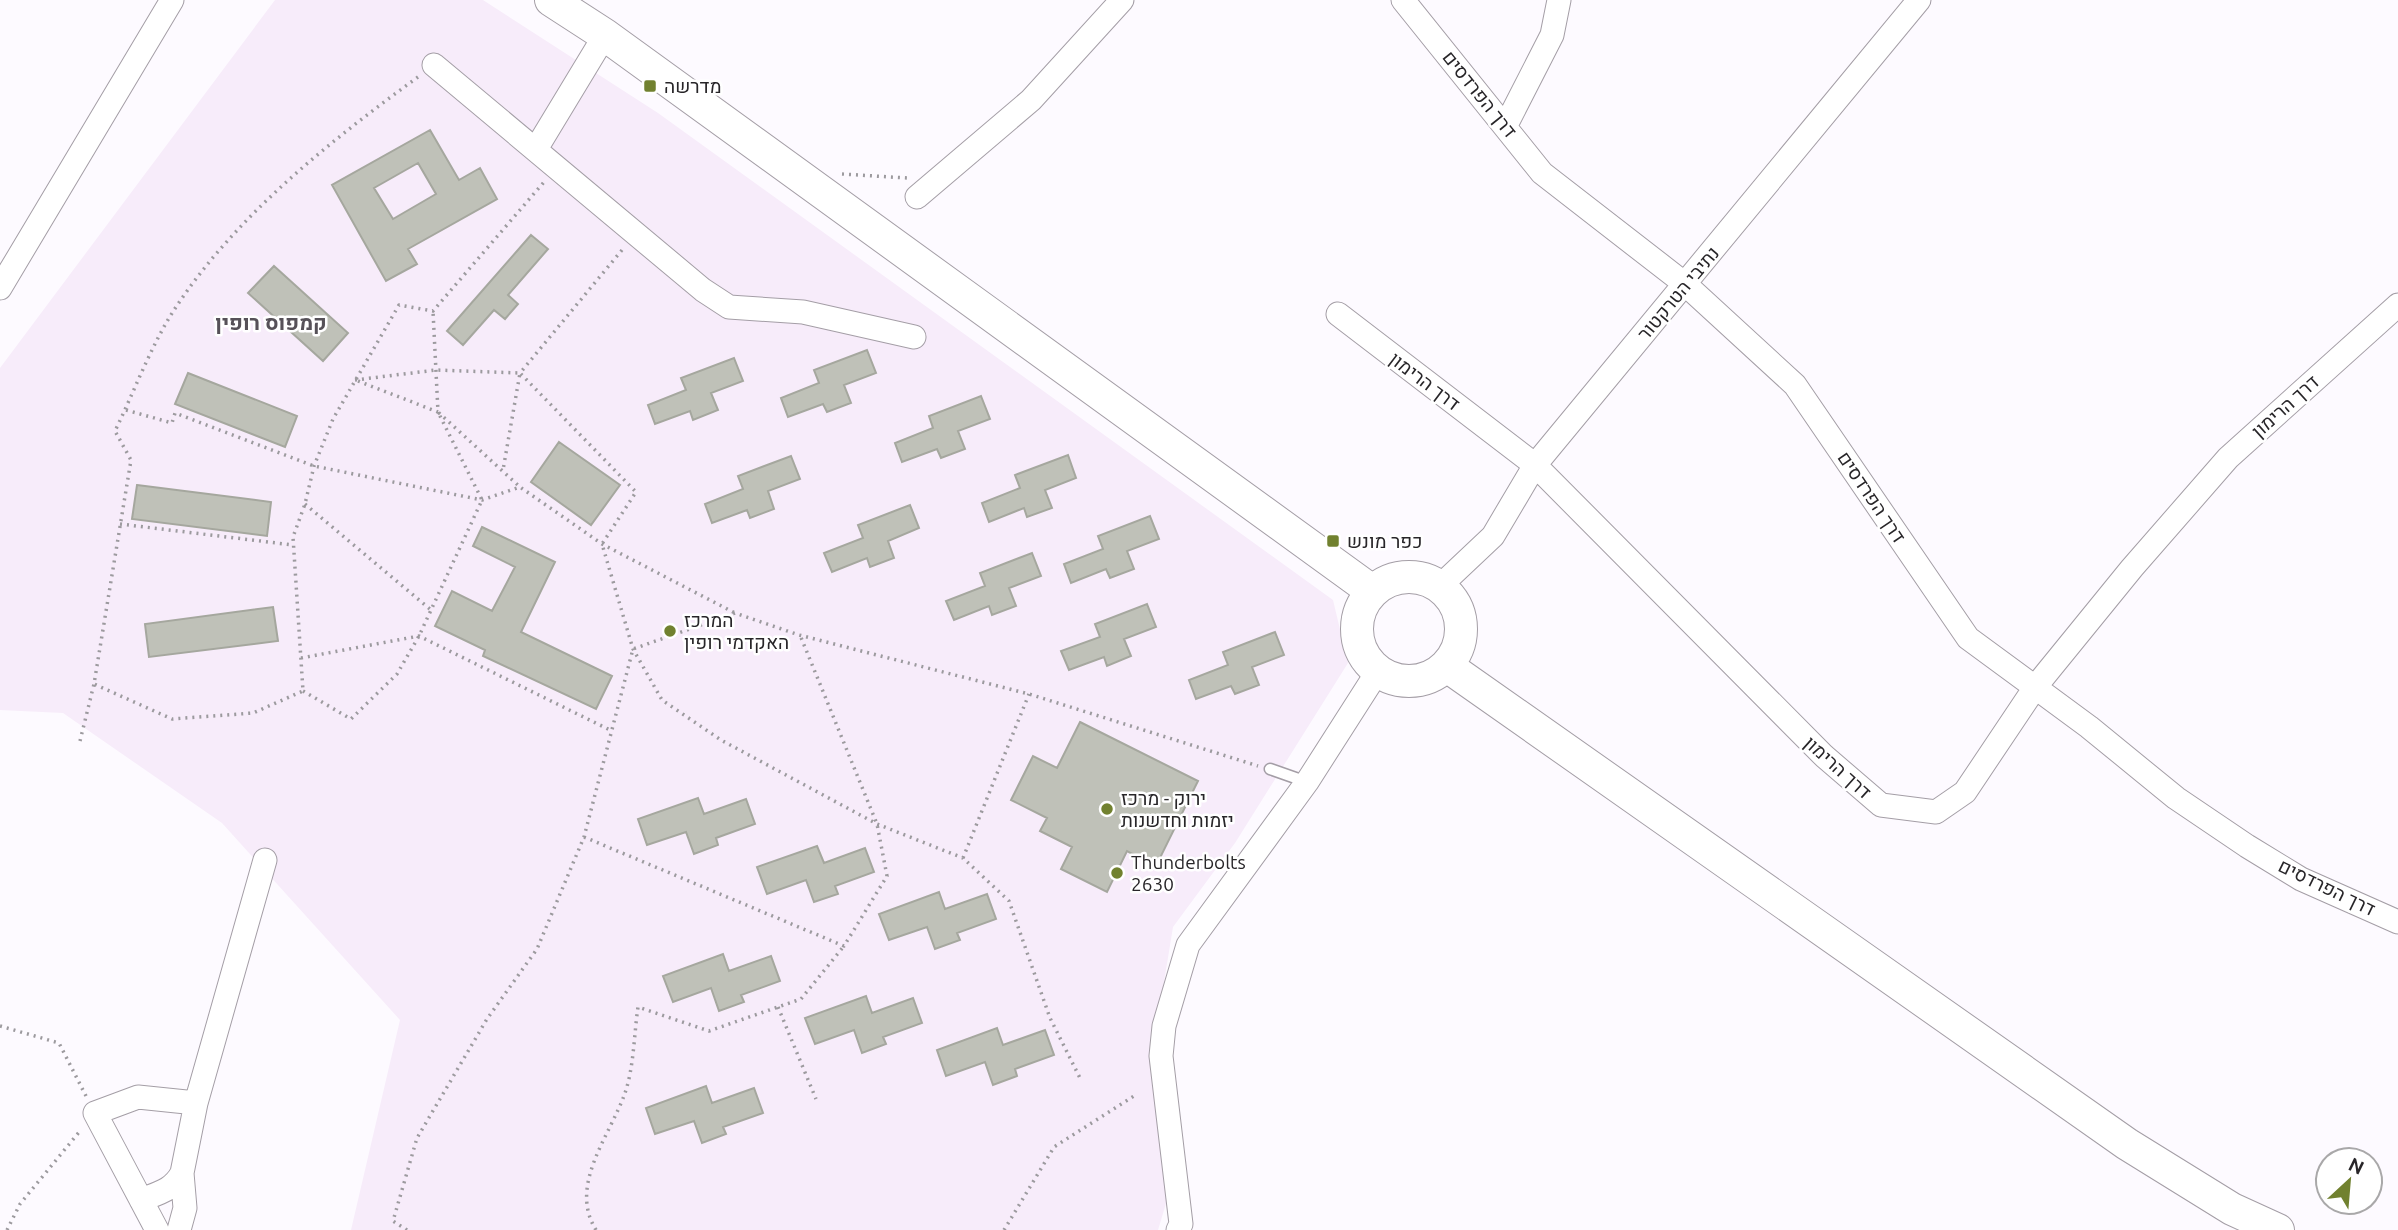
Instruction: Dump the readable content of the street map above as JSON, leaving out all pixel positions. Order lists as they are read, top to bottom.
{
  "streets": {
    "street": ["דרך הפרדסים", "נתיבי הטרקטור", "דרך הרימון"]
  },
  "crossings": [
    ["דרך הפרדסים", "נתיבי הטרקטור"],
    ["דרך הפרדסים", "דרך הרימון"],
    ["נתיבי הטרקטור", "דרך הרימון"]
  ],
  "districts": ["קמפוס רופין"],
  "places": {
    "transit": ["מדרשה", "כפר מונש"],
    "other": ["המרכז האקדמי רופין", "ירוק - מרכז יזמות וחדשנות", "Thunderbolts 2630"]
  },
  "north": "top right"
}
